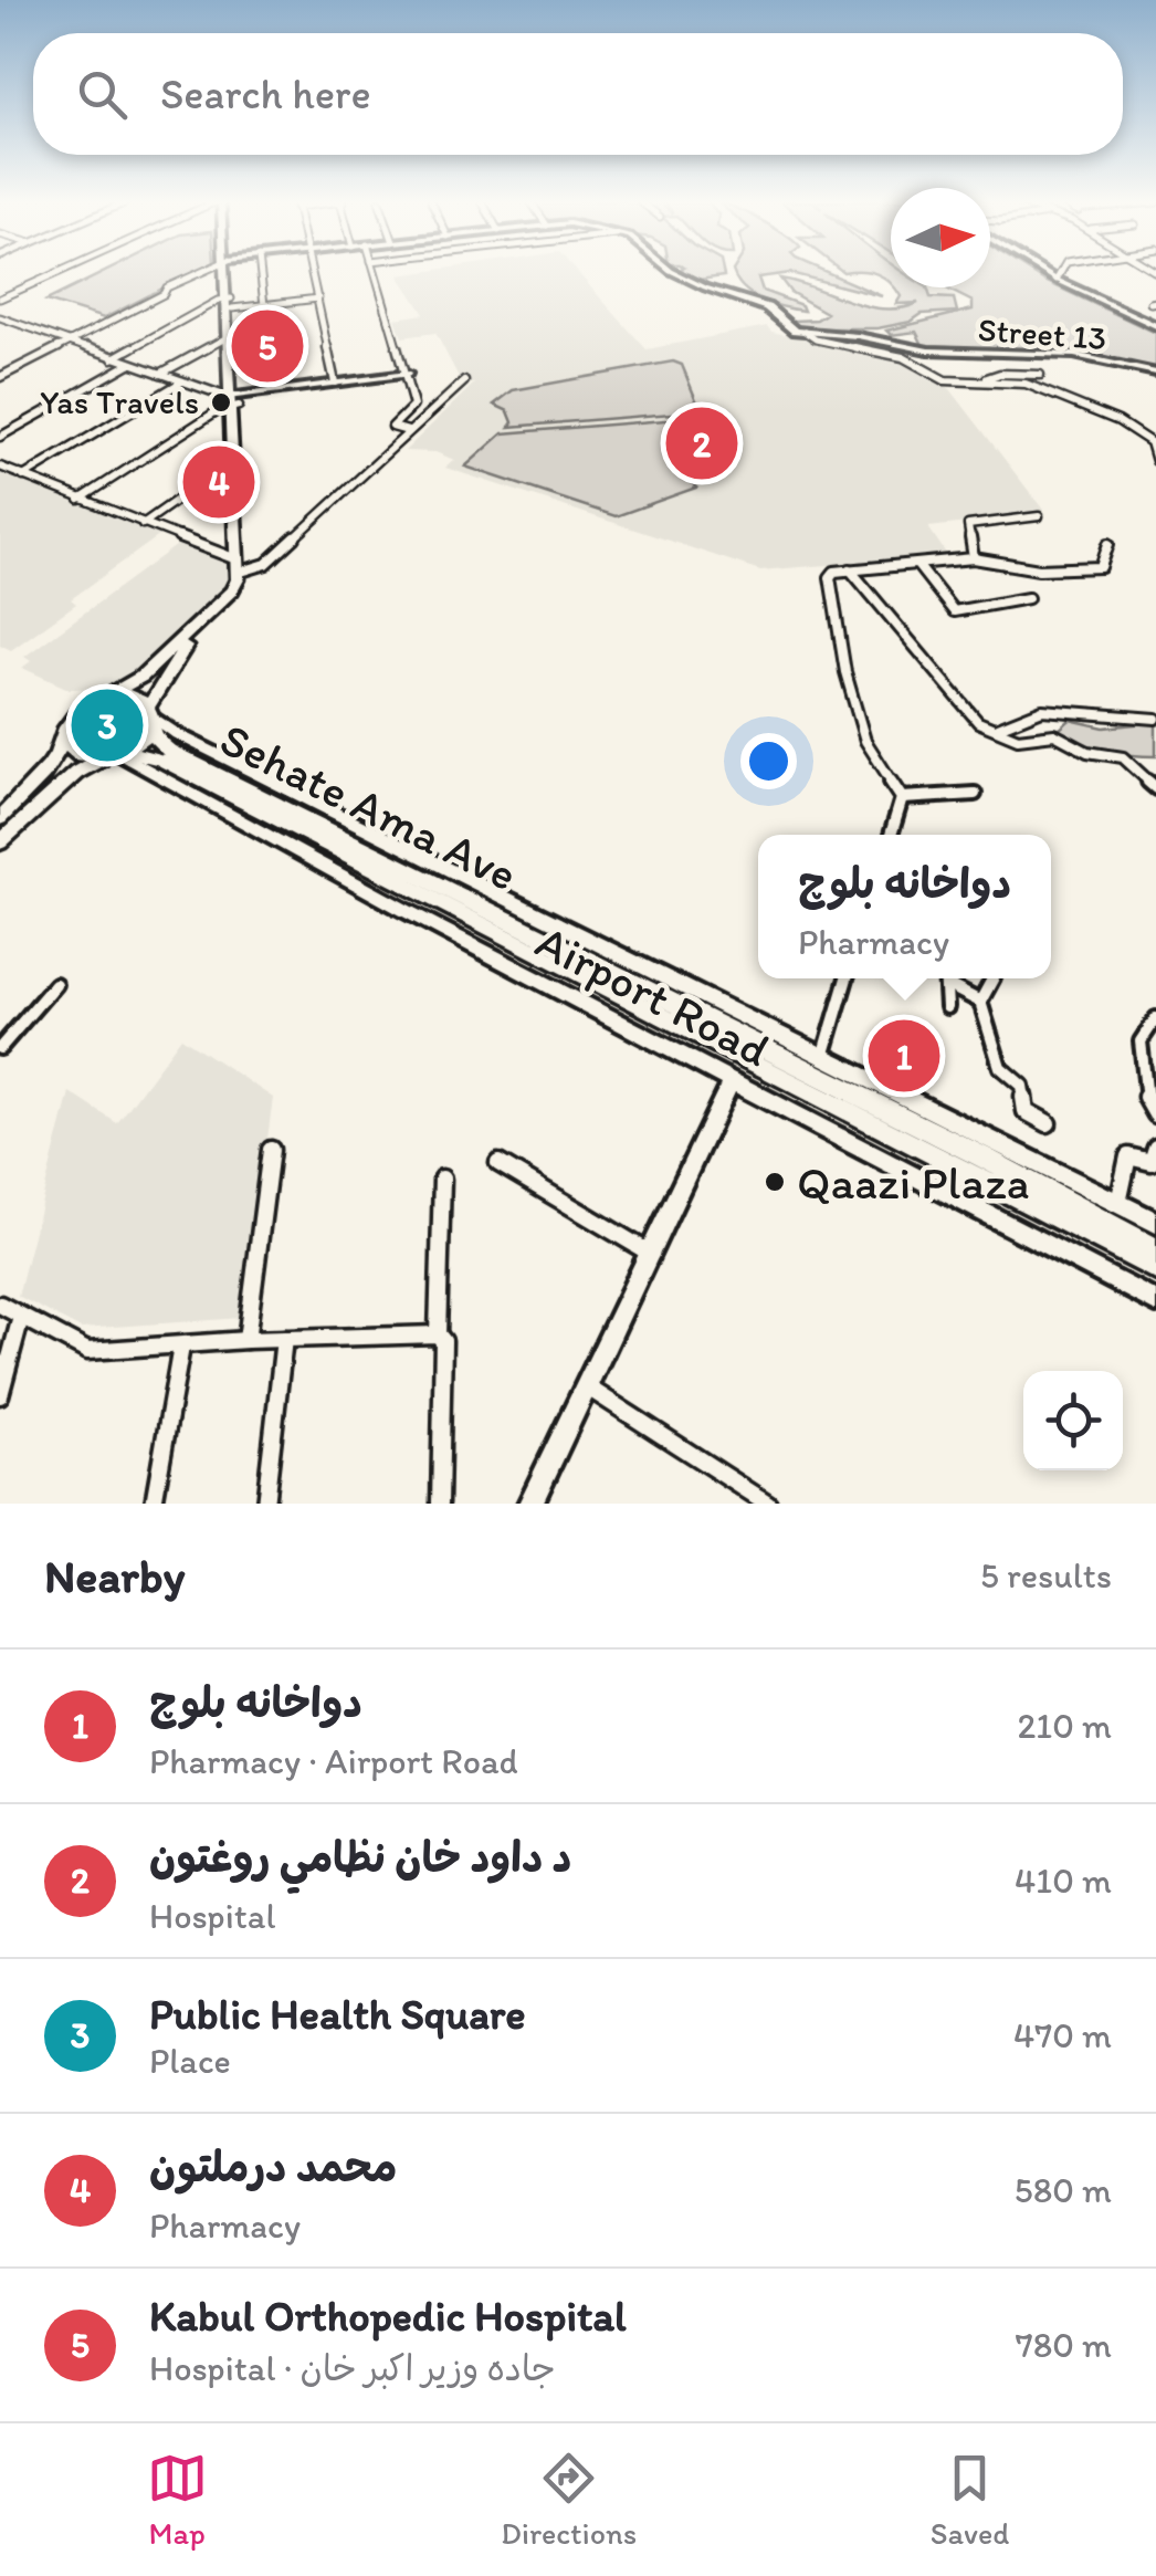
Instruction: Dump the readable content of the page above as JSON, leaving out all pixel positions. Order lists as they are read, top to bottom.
{
  "streets": {
    "main road": ["Sehate Ama Ave", "Airport Road"],
    "street": ["Street 13"]
  },
  "crossings": [
    ["Sehate Ama Ave", "Airport Road"]
  ],
  "places": ["Yas Travels", "Qaazi Plaza"],
  "north": "right",
  "page": {
    "search": "Search here",
    "pins": [
      "5",
      "2",
      "4",
      "3",
      "1"
    ],
    "popup": ["دواخانه بلوچ", "Pharmacy"],
    "heading": ["Nearby", "5 results"],
    "list": [
      {
        "mark": "1",
        "name": "دواخانه بلوچ",
        "note": "Pharmacy · Airport Road",
        "value": "210 m"
      },
      {
        "mark": "2",
        "name": "د داود خان نظامي روغتون",
        "note": "Hospital",
        "value": "410 m"
      },
      {
        "mark": "3",
        "name": "Public Health Square",
        "note": "Place",
        "value": "470 m"
      },
      {
        "mark": "4",
        "name": "محمد درملتون",
        "note": "Pharmacy",
        "value": "580 m"
      },
      {
        "mark": "5",
        "name": "Kabul Orthopedic Hospital",
        "note": "Hospital · جاده وزیر اکبر خان",
        "value": "780 m"
      }
    ],
    "nav": ["Map", "Directions", "Saved"]
  }
}
